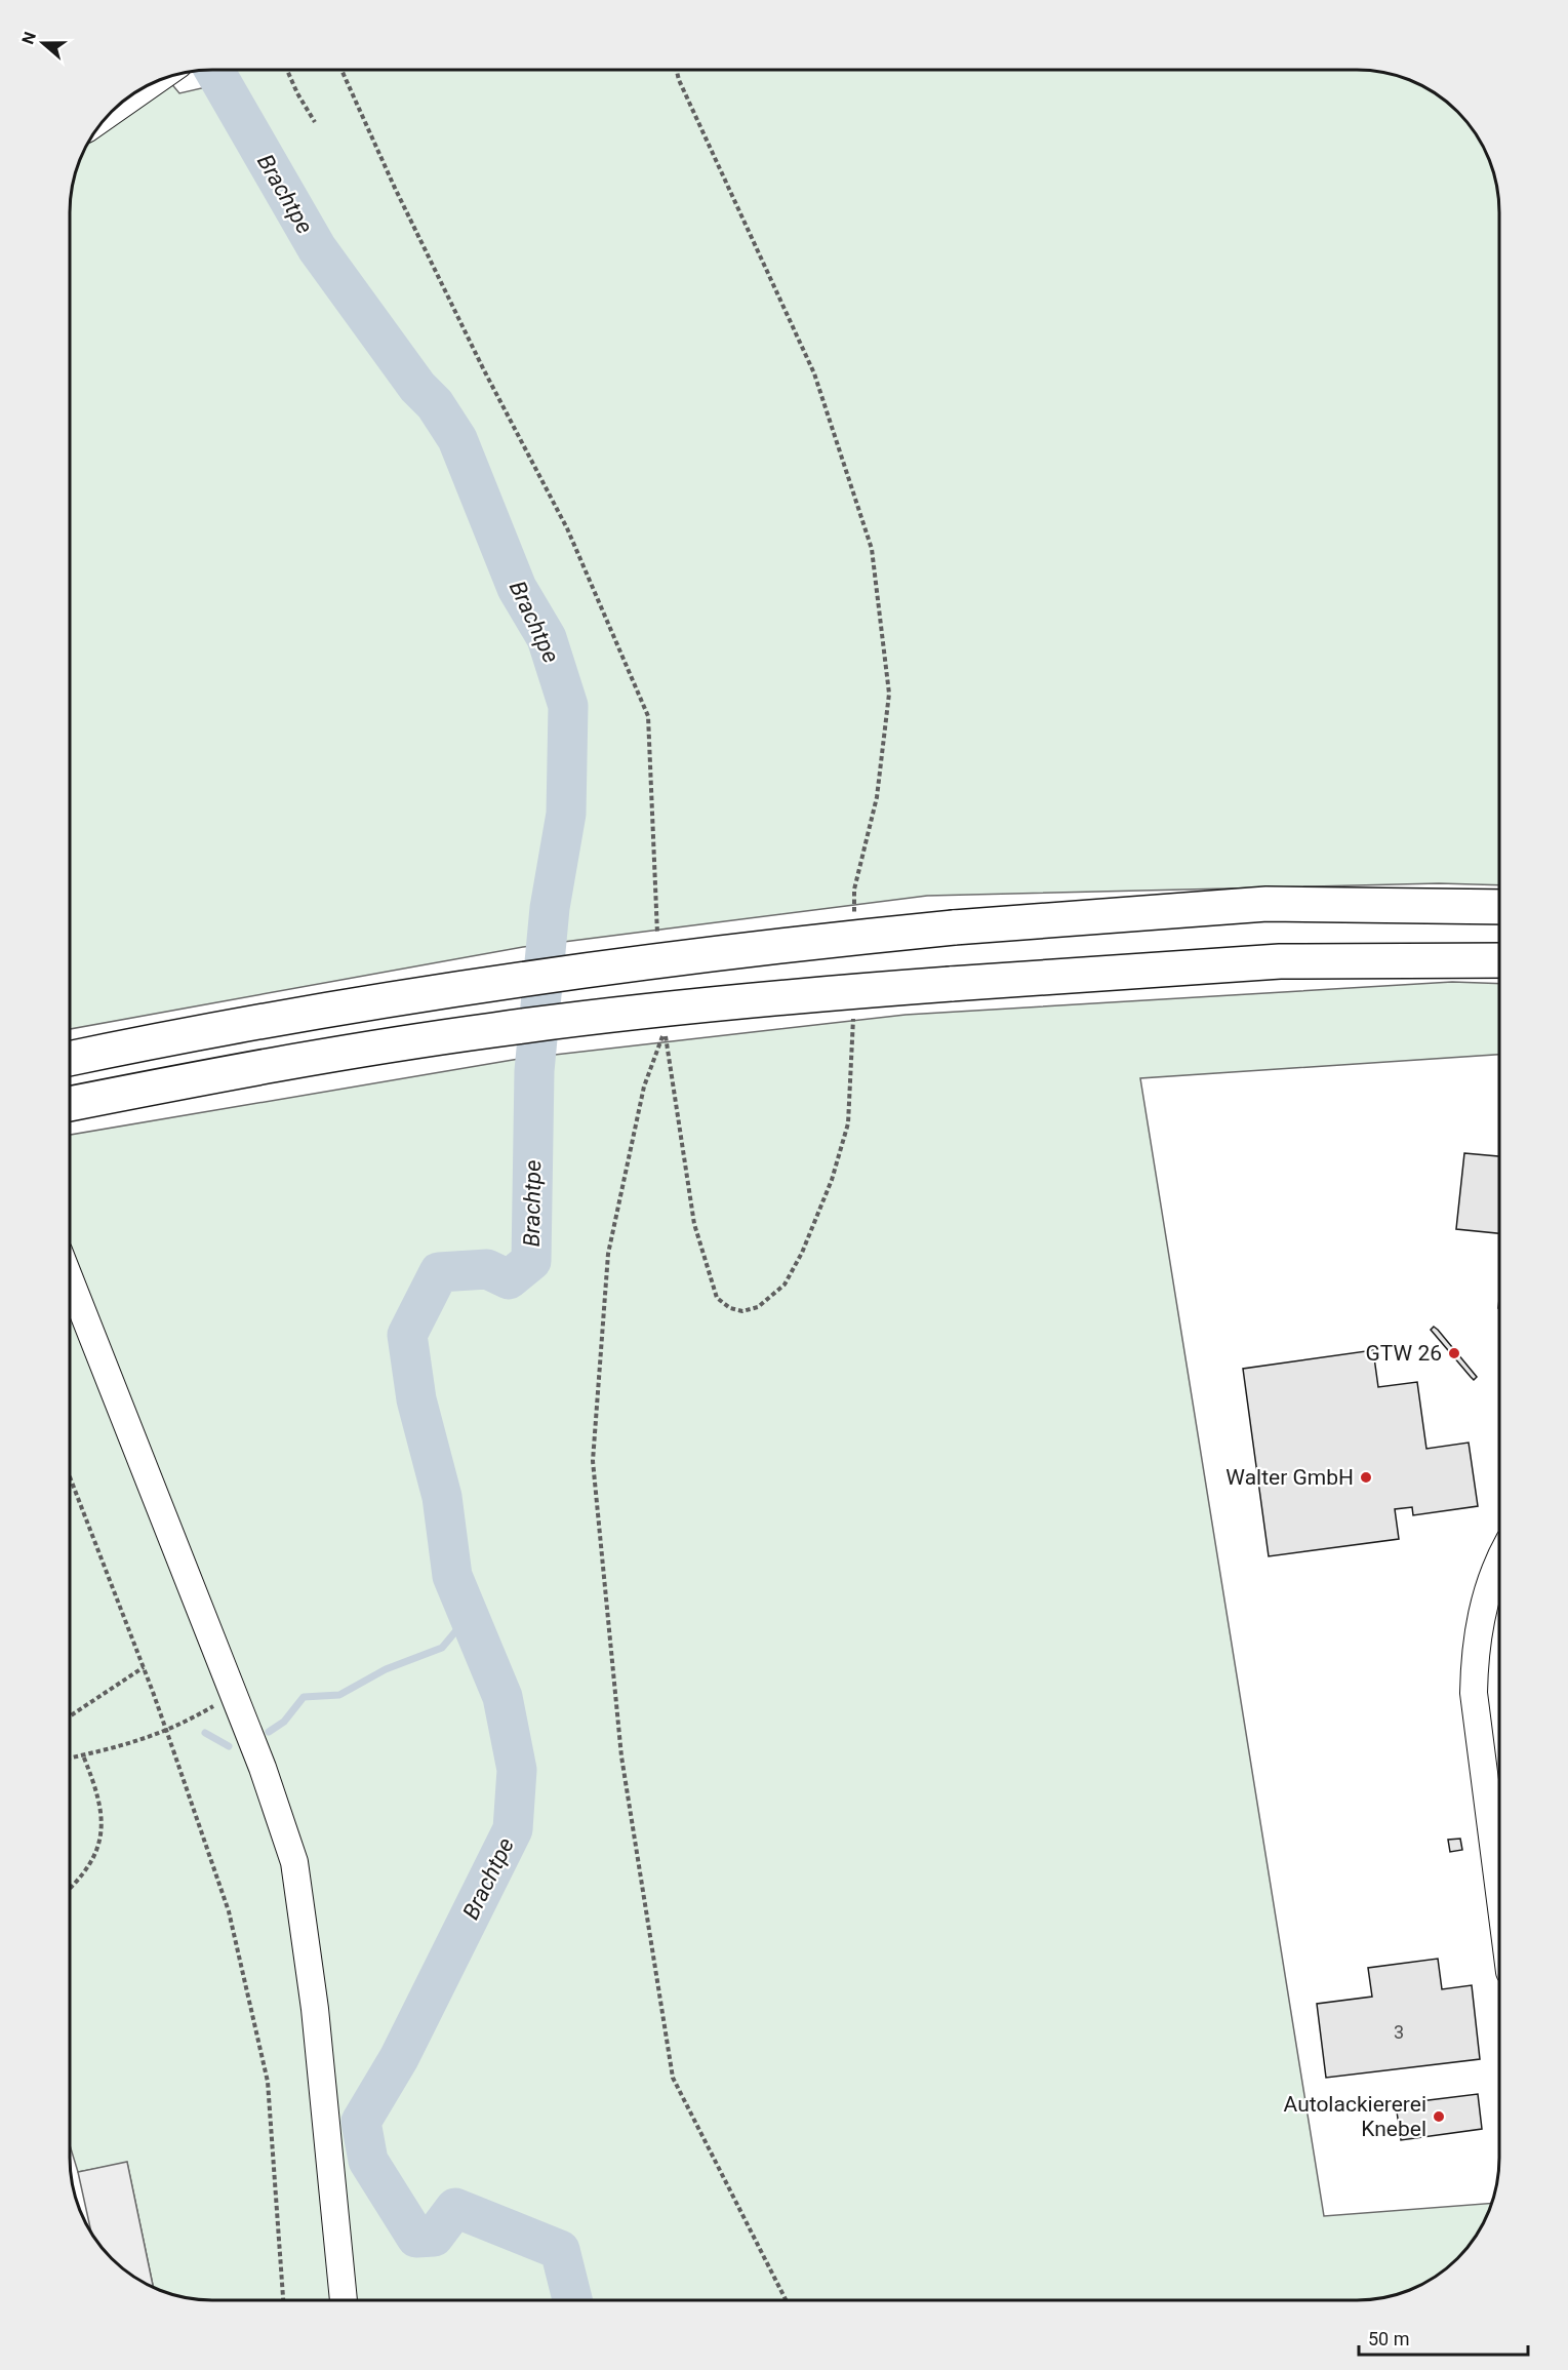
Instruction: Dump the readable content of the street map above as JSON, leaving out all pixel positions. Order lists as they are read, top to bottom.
{
  "water": ["Brachtpe"],
  "places": ["GTW 26", "Walter GmbH", "Autolackiererei Knebel"],
  "house_numbers": ["3"],
  "scale_bar": "50 m",
  "north": "left"
}
